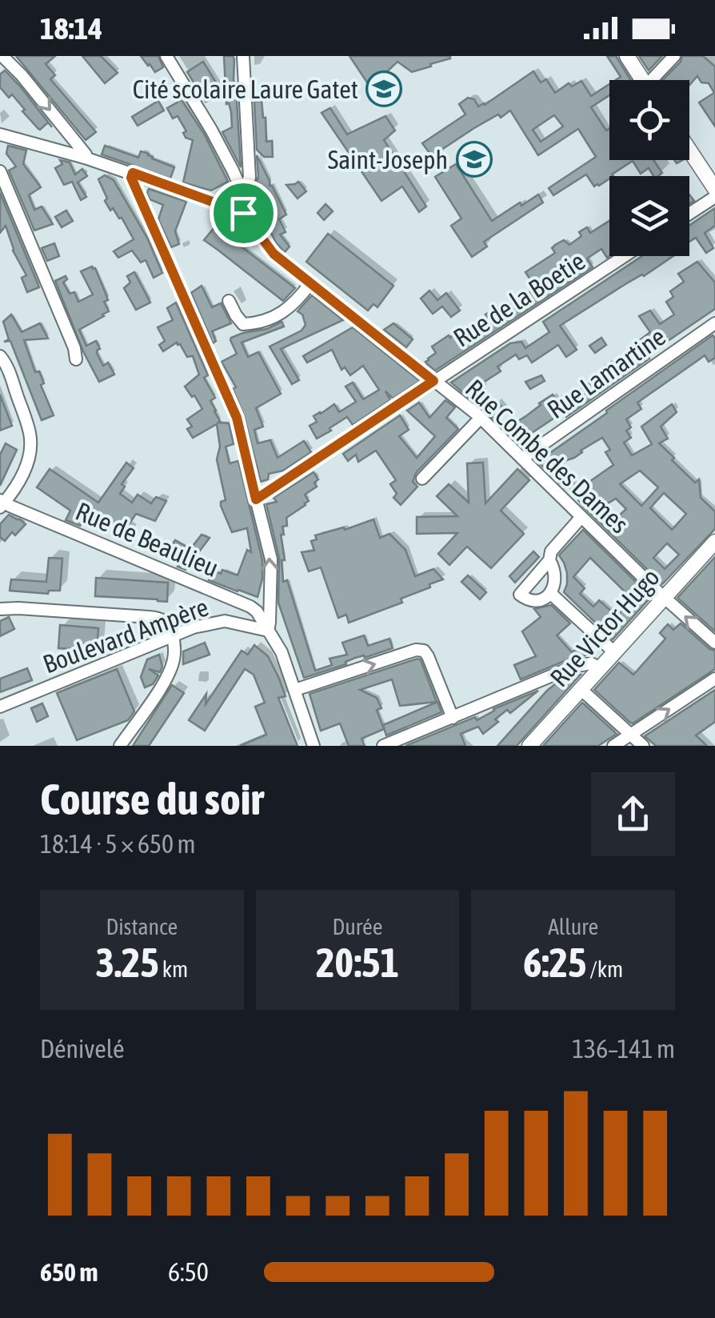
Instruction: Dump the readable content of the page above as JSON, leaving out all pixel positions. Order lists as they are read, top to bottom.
{
  "streets": {
    "main road": ["Rue Victor Hugo"],
    "street": [
      "Rue de la Boetie",
      "Rue Lamartine",
      "Rue Combe des Dames",
      "Rue de Beaulieu",
      "Boulevard Ampère"
    ]
  },
  "crossings": [
    ["Rue de la Boetie", "Rue Combe des Dames"],
    ["Rue Lamartine", "Rue Combe des Dames"],
    ["Rue Combe des Dames", "Rue Victor Hugo"],
    ["Rue de Beaulieu", "Boulevard Ampère"]
  ],
  "places": {
    "school or university": ["Cité scolaire Laure Gatet", "Saint-Joseph"]
  },
  "page": {
    "status": "18:14",
    "heading": ["Course du soir", "18:14 · 5 × 650 m"],
    "stats": [
      ["Distance", "3.25 km"],
      ["Durée", "20:51"],
      ["Allure", "6:25 /km"]
    ],
    "chart": ["Dénivelé", "136–141 m"],
    "list": [
      {
        "name": "650 m",
        "note": "6:50"
      }
    ]
  }
}
